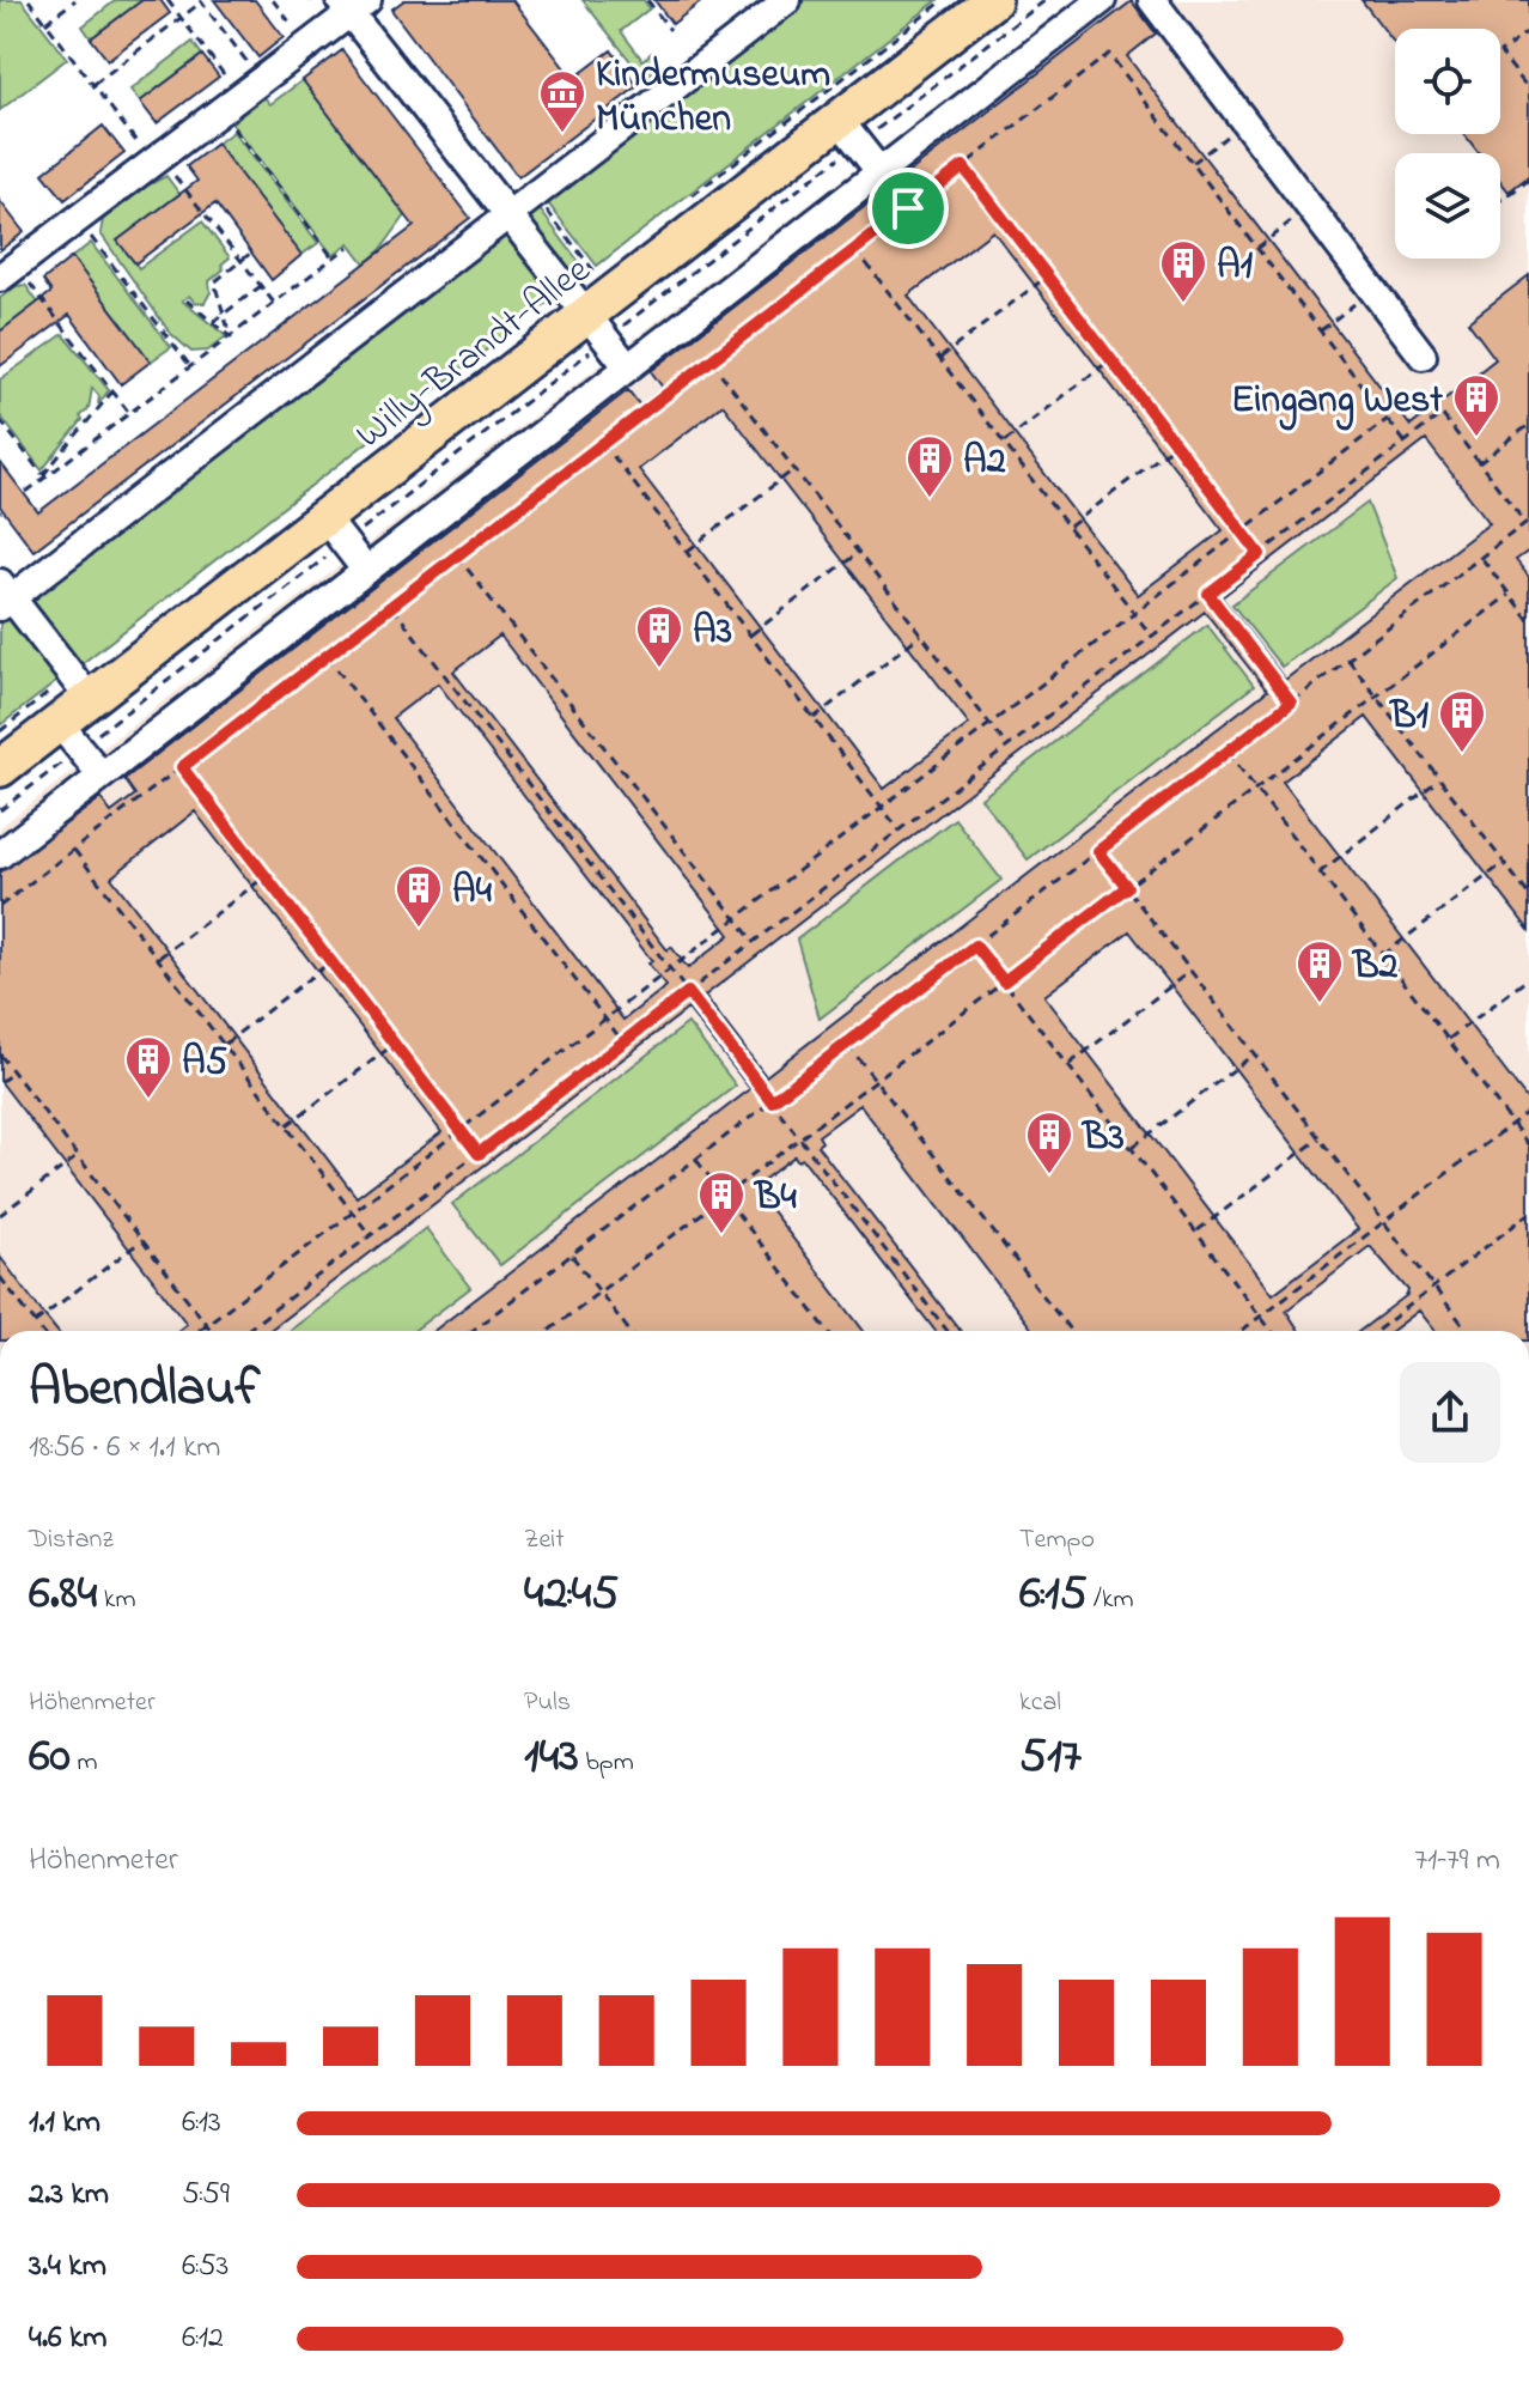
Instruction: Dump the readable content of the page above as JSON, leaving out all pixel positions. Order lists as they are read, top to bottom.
{
  "streets": {
    "main road": ["Willy-Brandt-Allee"]
  },
  "places": {
    "museum": ["Kindermuseum München"],
    "building": [
      "A1",
      "Eingang West",
      "A2",
      "A3",
      "B1",
      "A4",
      "B2",
      "A5",
      "B3",
      "B4"
    ]
  },
  "page": {
    "heading": ["Abendlauf", "18:56 · 6 × 1.1 km"],
    "stats": [
      ["Distanz", "6.84 km"],
      ["Zeit", "42:45"],
      ["Tempo", "6:15 /km"],
      ["Höhenmeter", "60 m"],
      ["Puls", "143 bpm"],
      ["kcal", "517"]
    ],
    "chart": ["Höhenmeter", "71–79 m"],
    "list": [
      {
        "name": "1.1 km",
        "note": "6:13"
      },
      {
        "name": "2.3 km",
        "note": "5:59"
      },
      {
        "name": "3.4 km",
        "note": "6:53"
      },
      {
        "name": "4.6 km",
        "note": "6:12"
      }
    ]
  }
}
